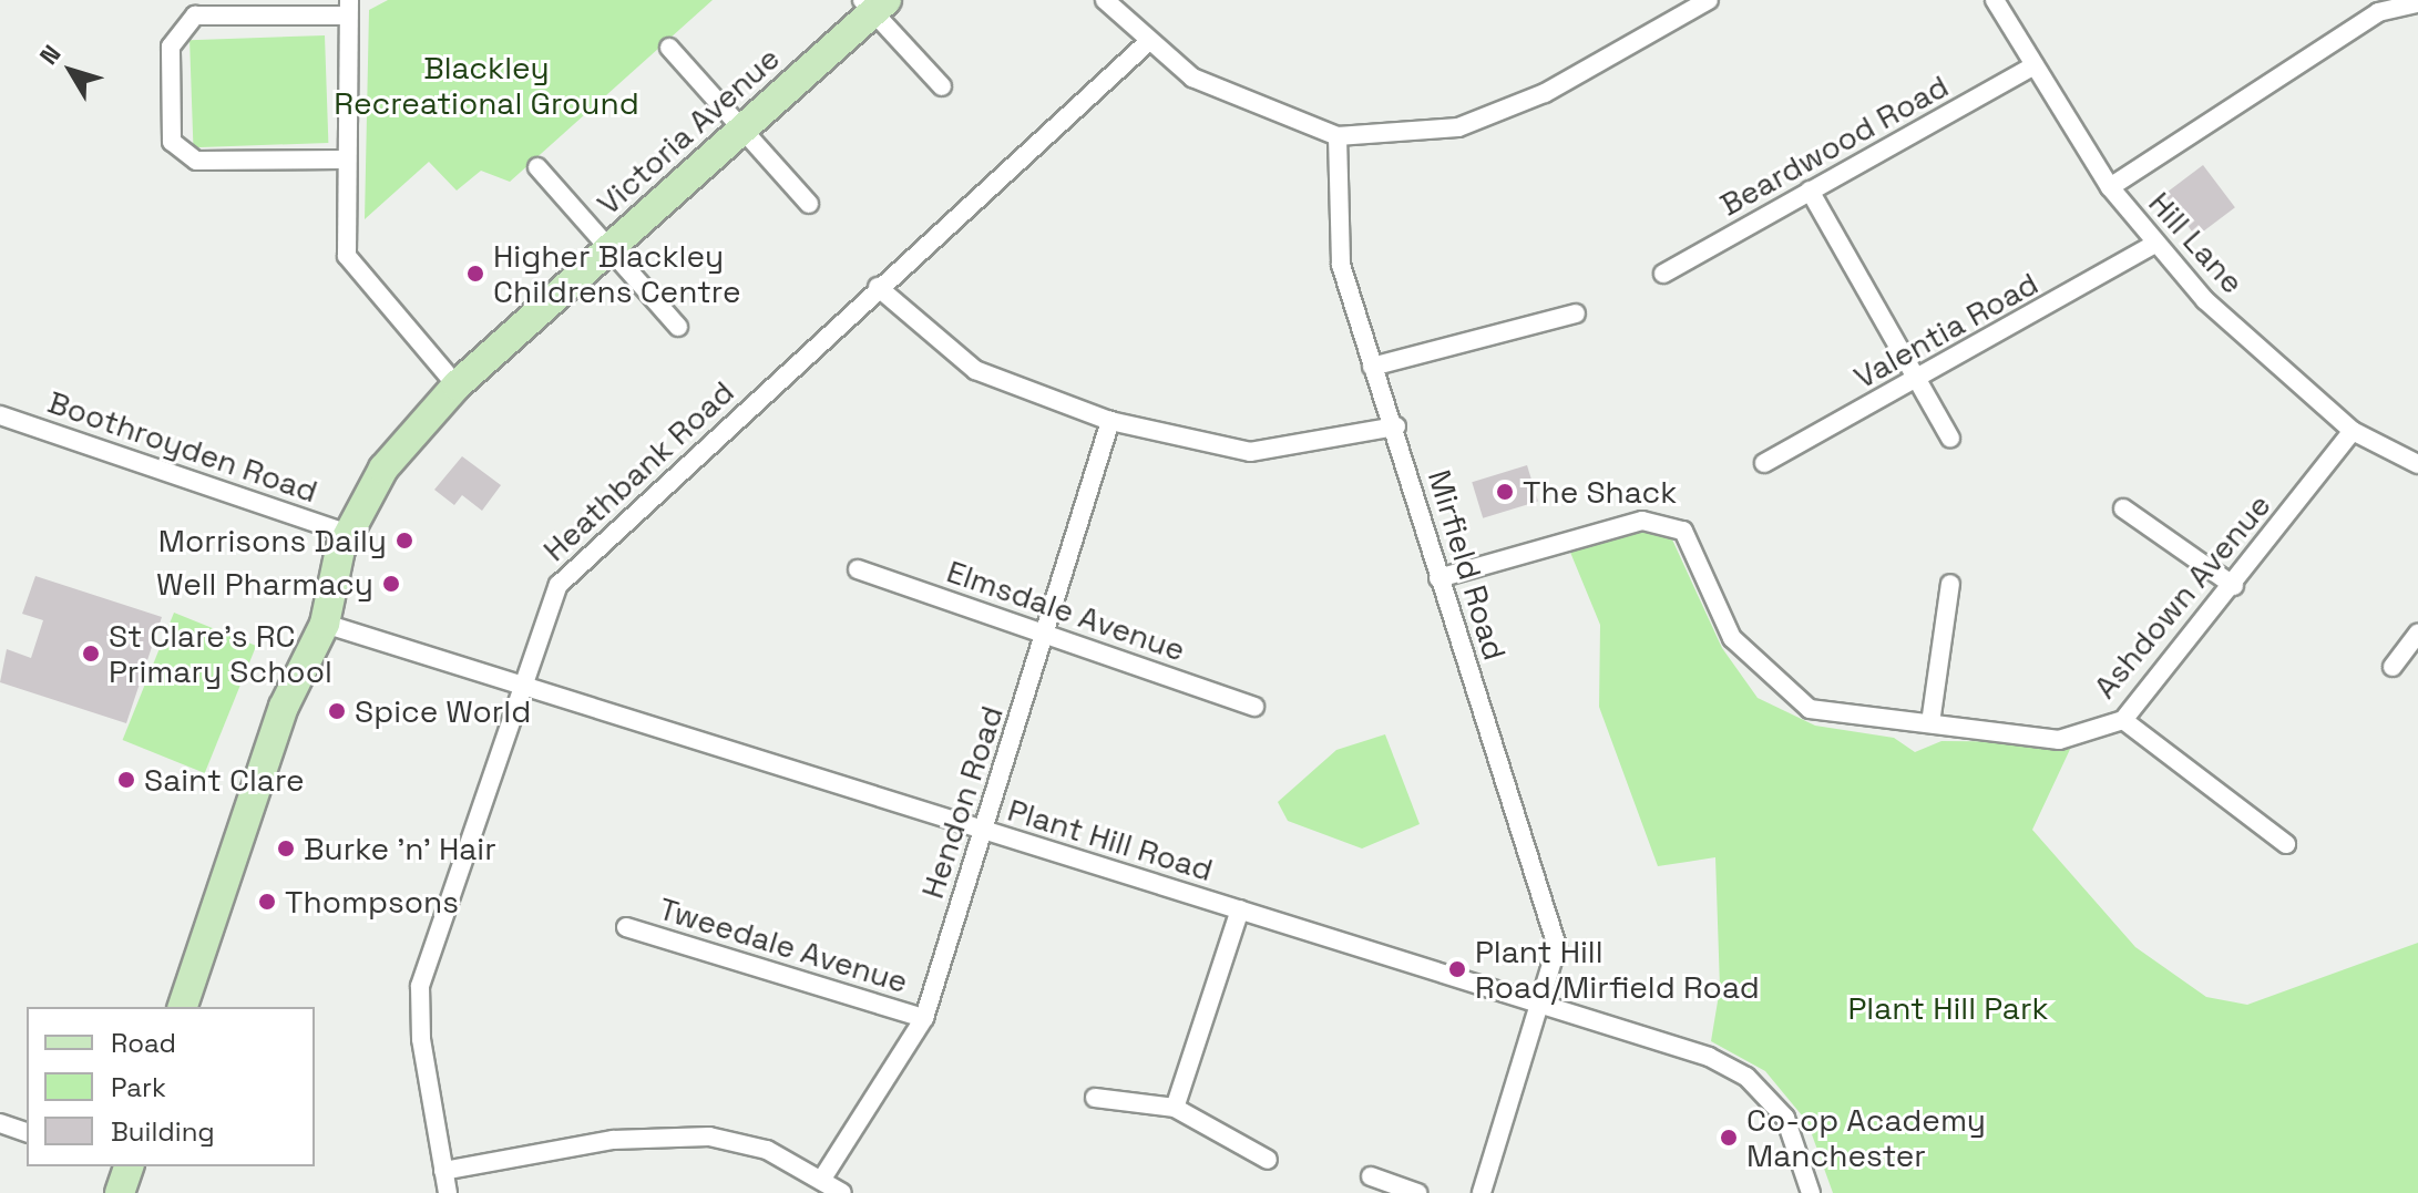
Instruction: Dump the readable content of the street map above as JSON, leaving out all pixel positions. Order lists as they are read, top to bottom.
{
  "streets": {
    "main road": ["Victoria Avenue"],
    "street": [
      "Beardwood Road",
      "Hill Lane",
      "Valentia Road",
      "Boothroyden Road",
      "Heathbank Road",
      "Mirfield Road",
      "Ashdown Avenue",
      "Elmsdale Avenue",
      "Hendon Road",
      "Plant Hill Road",
      "Tweedale Avenue"
    ]
  },
  "crossings": [
    ["Victoria Avenue", "Boothroyden Road"],
    ["Victoria Avenue", "Plant Hill Road"],
    ["Beardwood Road", "Hill Lane"],
    ["Hill Lane", "Valentia Road"],
    ["Hill Lane", "Ashdown Avenue"],
    ["Heathbank Road", "Plant Hill Road"],
    ["Mirfield Road", "Ashdown Avenue"],
    ["Mirfield Road", "Plant Hill Road"],
    ["Elmsdale Avenue", "Hendon Road"],
    ["Hendon Road", "Plant Hill Road"],
    ["Hendon Road", "Tweedale Avenue"]
  ],
  "parks": ["Blackley Recreational Ground", "Plant Hill Park"],
  "places": [
    "Higher Blackley Childrens Centre",
    "The Shack",
    "Morrisons Daily",
    "Well Pharmacy",
    "St Clare's RC Primary School",
    "Spice World",
    "Saint Clare",
    "Burke 'n' Hair",
    "Thompsons",
    "Plant Hill Road/Mirfield Road",
    "Co-op Academy Manchester"
  ],
  "legend": ["Road", "Park", "Building"],
  "north": "top left"
}
